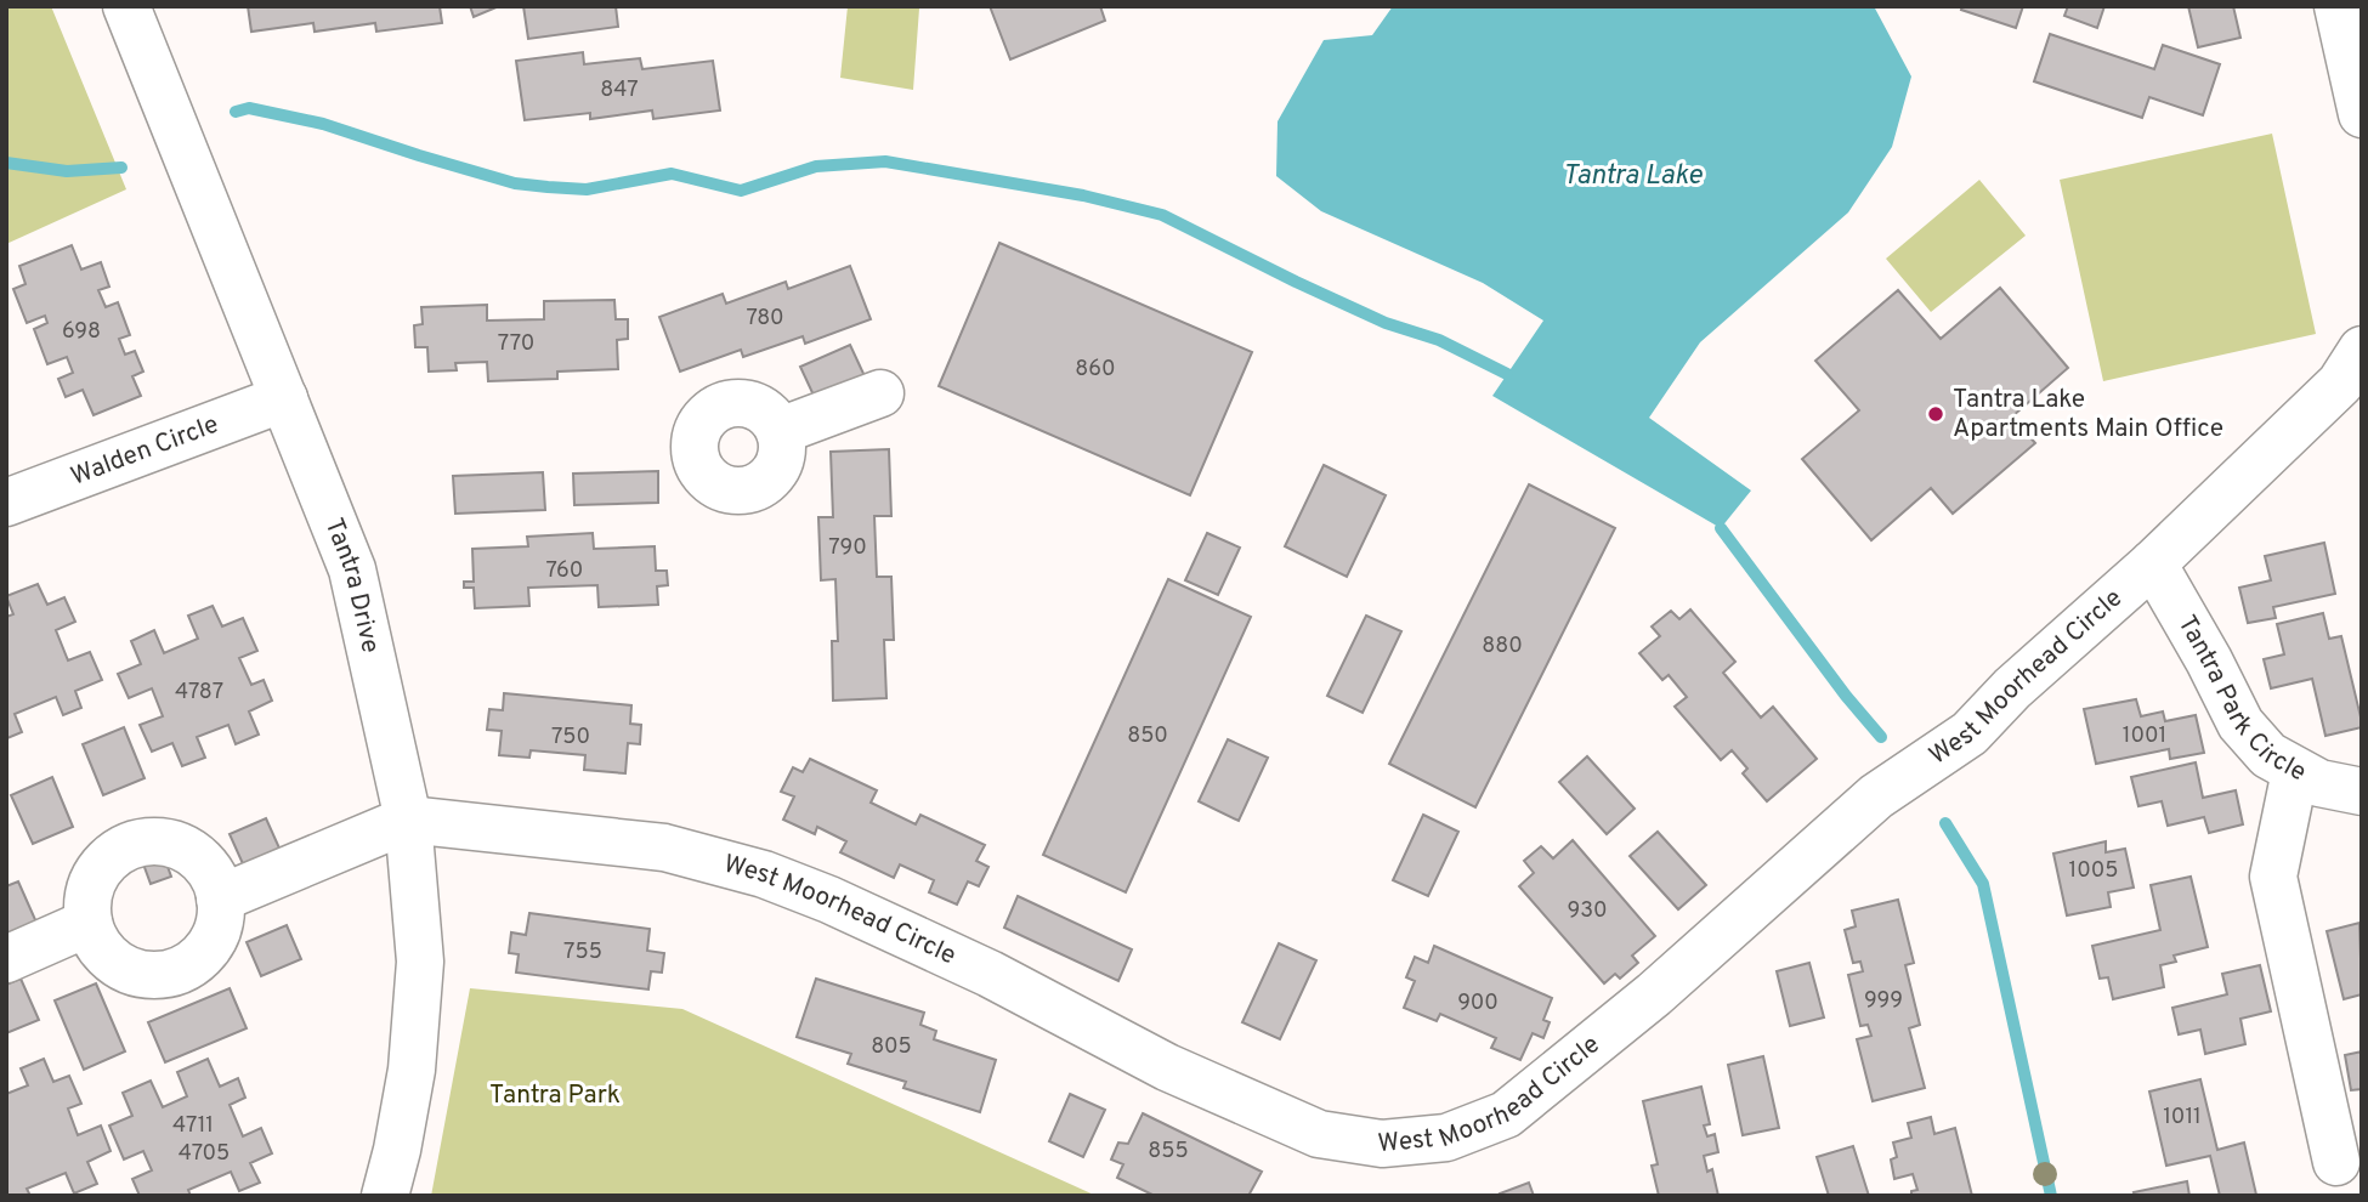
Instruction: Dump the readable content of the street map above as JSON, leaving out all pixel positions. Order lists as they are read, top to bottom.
{
  "streets": {
    "street": [
      "Walden Circle",
      "Tantra Drive",
      "West Moorhead Circle",
      "Tantra Park Circle"
    ]
  },
  "crossings": [
    ["Walden Circle", "Tantra Drive"],
    ["Tantra Drive", "West Moorhead Circle"],
    ["West Moorhead Circle", "Tantra Park Circle"]
  ],
  "water": ["Tantra Lake"],
  "parks": ["Tantra Park"],
  "places": ["Tantra Lake Apartments Main Office"],
  "house_numbers": [
    "847",
    "780",
    "698",
    "770",
    "860",
    "790",
    "760",
    "880",
    "4787",
    "850",
    "1001",
    "750",
    "1005",
    "930",
    "755",
    "999",
    "900",
    "805",
    "1011",
    "4711",
    "855",
    "4705"
  ]
}
